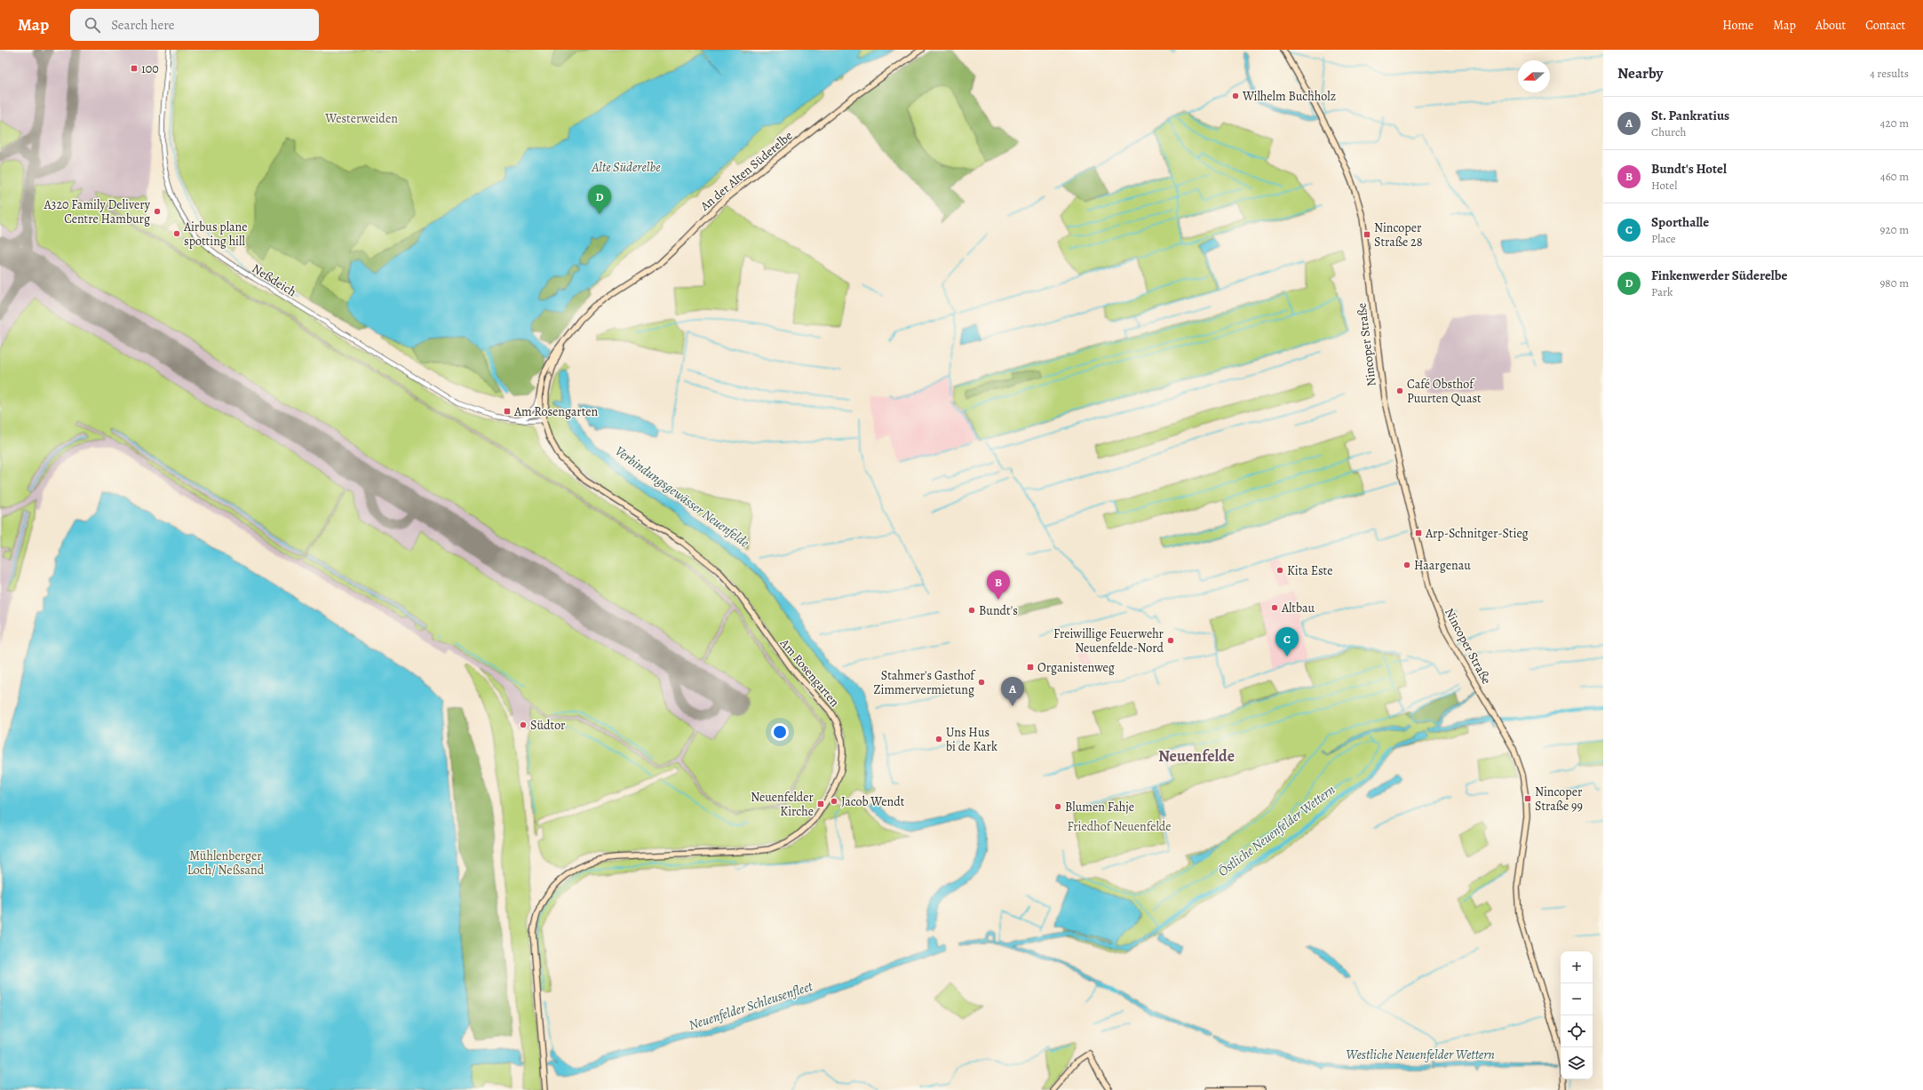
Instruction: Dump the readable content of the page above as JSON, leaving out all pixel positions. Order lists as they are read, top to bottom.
{
  "streets": {
    "main road": ["An der Alten Süderelbe", "Nincoper Straße", "Am Rosengarten"],
    "street": ["Neßdeich"]
  },
  "crossings": [
    ["An der Alten Süderelbe", "Neßdeich"],
    ["An der Alten Süderelbe", "Am Rosengarten"],
    ["Neßdeich", "Am Rosengarten"]
  ],
  "districts": ["Neuenfelde"],
  "water": [
    "Alte Süderelbe",
    "Verbindungsgewässer Neuenfelde",
    "Östliche Neuenfelder Wettern",
    "Neuenfelder Schleusenfleet",
    "Westliche Neuenfelder Wettern"
  ],
  "parks": ["Westerweiden", "Friedhof Neuenfelde", "Mühlenberger Loch/ Neßsand"],
  "places": {
    "transit": [
      "100",
      "Nincoper Straße 28",
      "Am Rosengarten",
      "Arp-Schnitger-Stieg",
      "Organistenweg",
      "Nincoper Straße 99",
      "Neuenfelder Kirche"
    ],
    "other": [
      "Wilhelm Buchholz",
      "A320 Family Delivery Centre Hamburg",
      "Airbus plane spotting hill",
      "Café Obsthof Puurten Quast",
      "Haargenau",
      "Kita Este",
      "Altbau",
      "Bundt's",
      "Freiwillige Feuerwehr Neuenfelde-Nord",
      "Stahmer's Gasthof Zimmervermietung",
      "Südtor",
      "Uns Hus bi de Kark",
      "Jacob Wendt",
      "Blumen Fahje"
    ]
  },
  "north": "left",
  "page": {
    "header": "Map",
    "search": "Search here",
    "nav": [
      "Home",
      "Map",
      "About",
      "Contact"
    ],
    "heading": ["Nearby", "4 results"],
    "list": [
      {
        "mark": "A",
        "name": "St. Pankratius",
        "note": "Church",
        "value": "420 m"
      },
      {
        "mark": "B",
        "name": "Bundt's Hotel",
        "note": "Hotel",
        "value": "460 m"
      },
      {
        "mark": "C",
        "name": "Sporthalle",
        "note": "Place",
        "value": "920 m"
      },
      {
        "mark": "D",
        "name": "Finkenwerder Süderelbe",
        "note": "Park",
        "value": "980 m"
      }
    ],
    "pins": [
      "D",
      "B",
      "C",
      "A"
    ],
    "map_buttons": ["+", "−"]
  }
}
